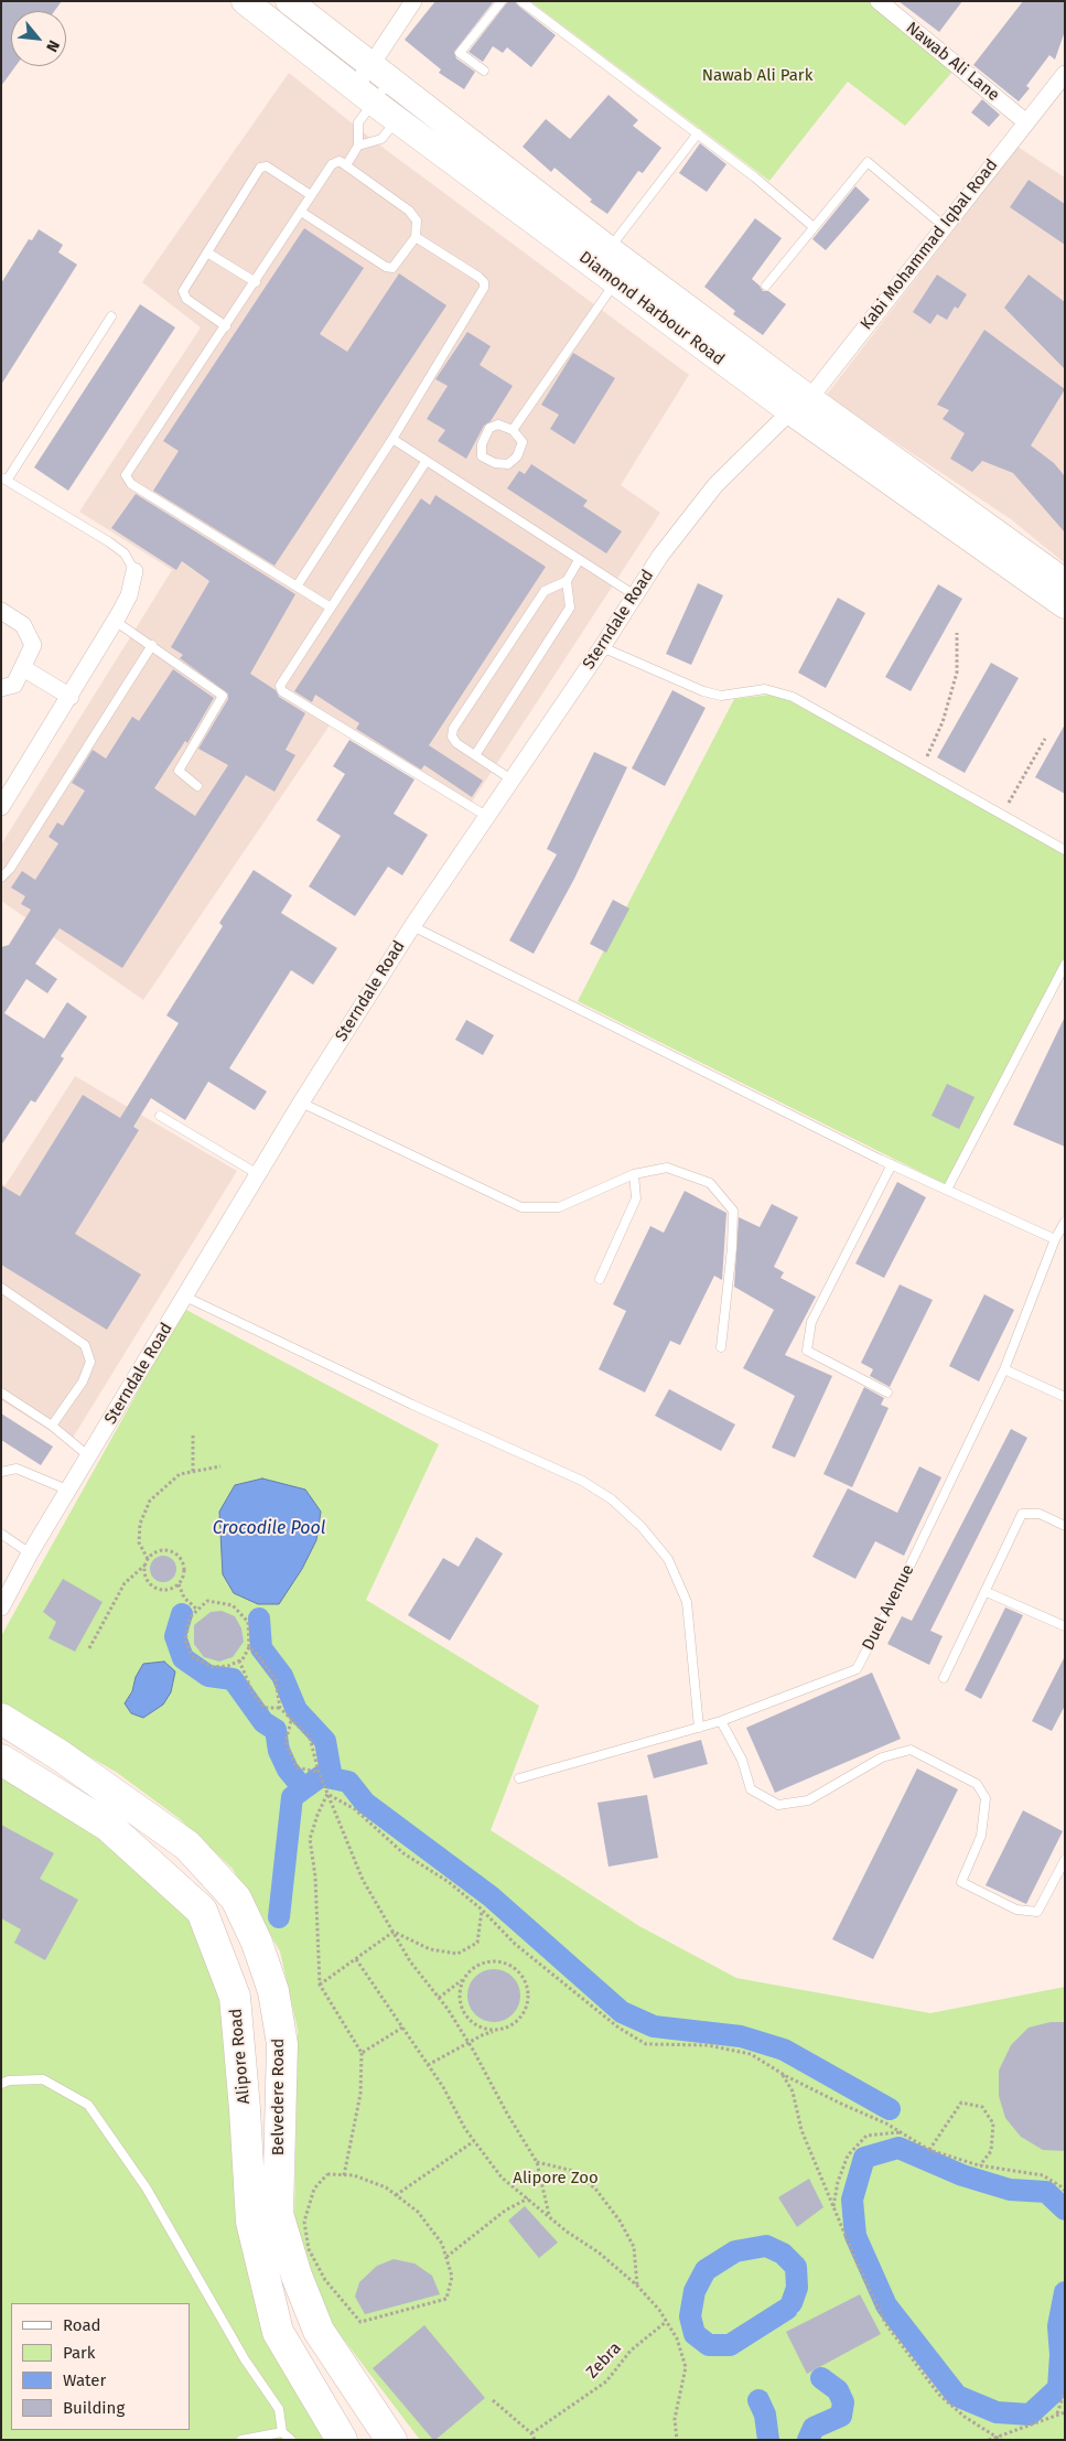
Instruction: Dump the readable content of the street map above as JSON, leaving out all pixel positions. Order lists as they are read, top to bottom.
{
  "streets": {
    "highway": ["Alipore Road", "Belvedere Road"],
    "main road": ["Diamond Harbour Road"],
    "street": ["Nawab Ali Lane", "Kabi Mohammad Iqbal Road", "Sterndale Road"],
    "lane": ["Duel Avenue"],
    "path": ["Zebra"]
  },
  "crossings": [
    ["Nawab Ali Lane", "Kabi Mohammad Iqbal Road"],
    ["Kabi Mohammad Iqbal Road", "Diamond Harbour Road"],
    ["Kabi Mohammad Iqbal Road", "Sterndale Road"],
    ["Diamond Harbour Road", "Sterndale Road"]
  ],
  "water": ["Crocodile Pool"],
  "parks": ["Nawab Ali Park", "Alipore Zoo"],
  "legend": [
    "Road",
    "Park",
    "Water",
    "Building"
  ],
  "north": "bottom right"
}
